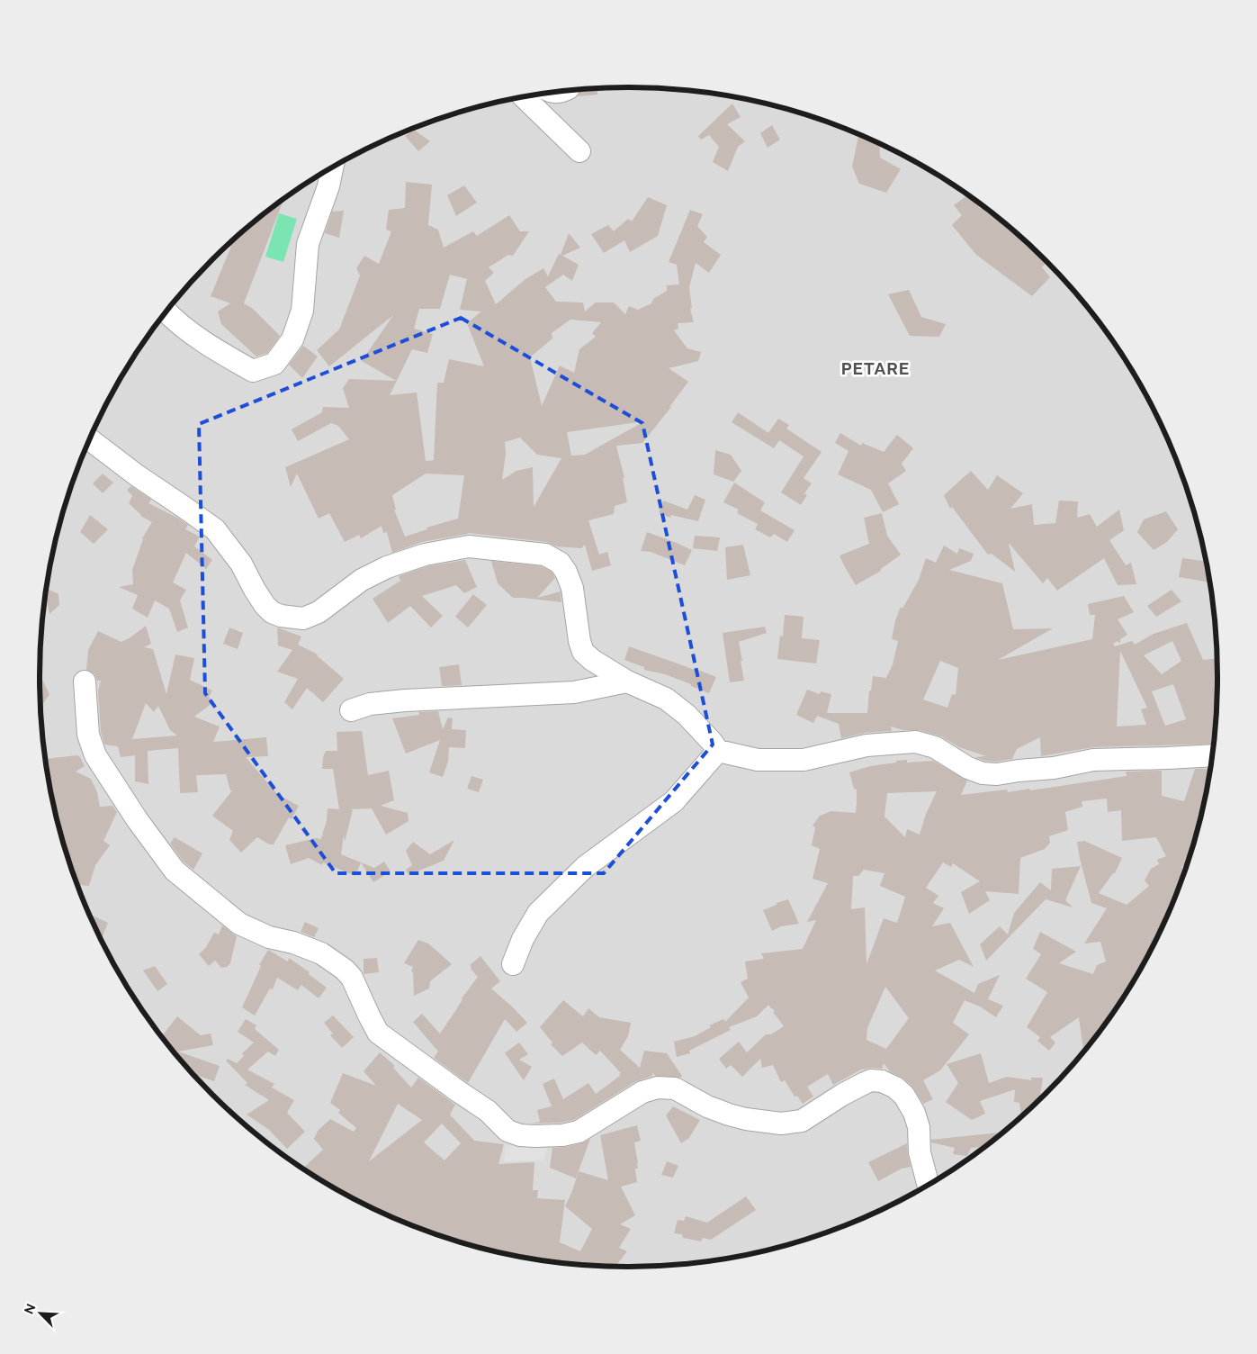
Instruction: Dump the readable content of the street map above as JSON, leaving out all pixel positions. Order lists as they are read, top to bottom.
{
  "districts": ["PETARE"],
  "north": "top left"
}
